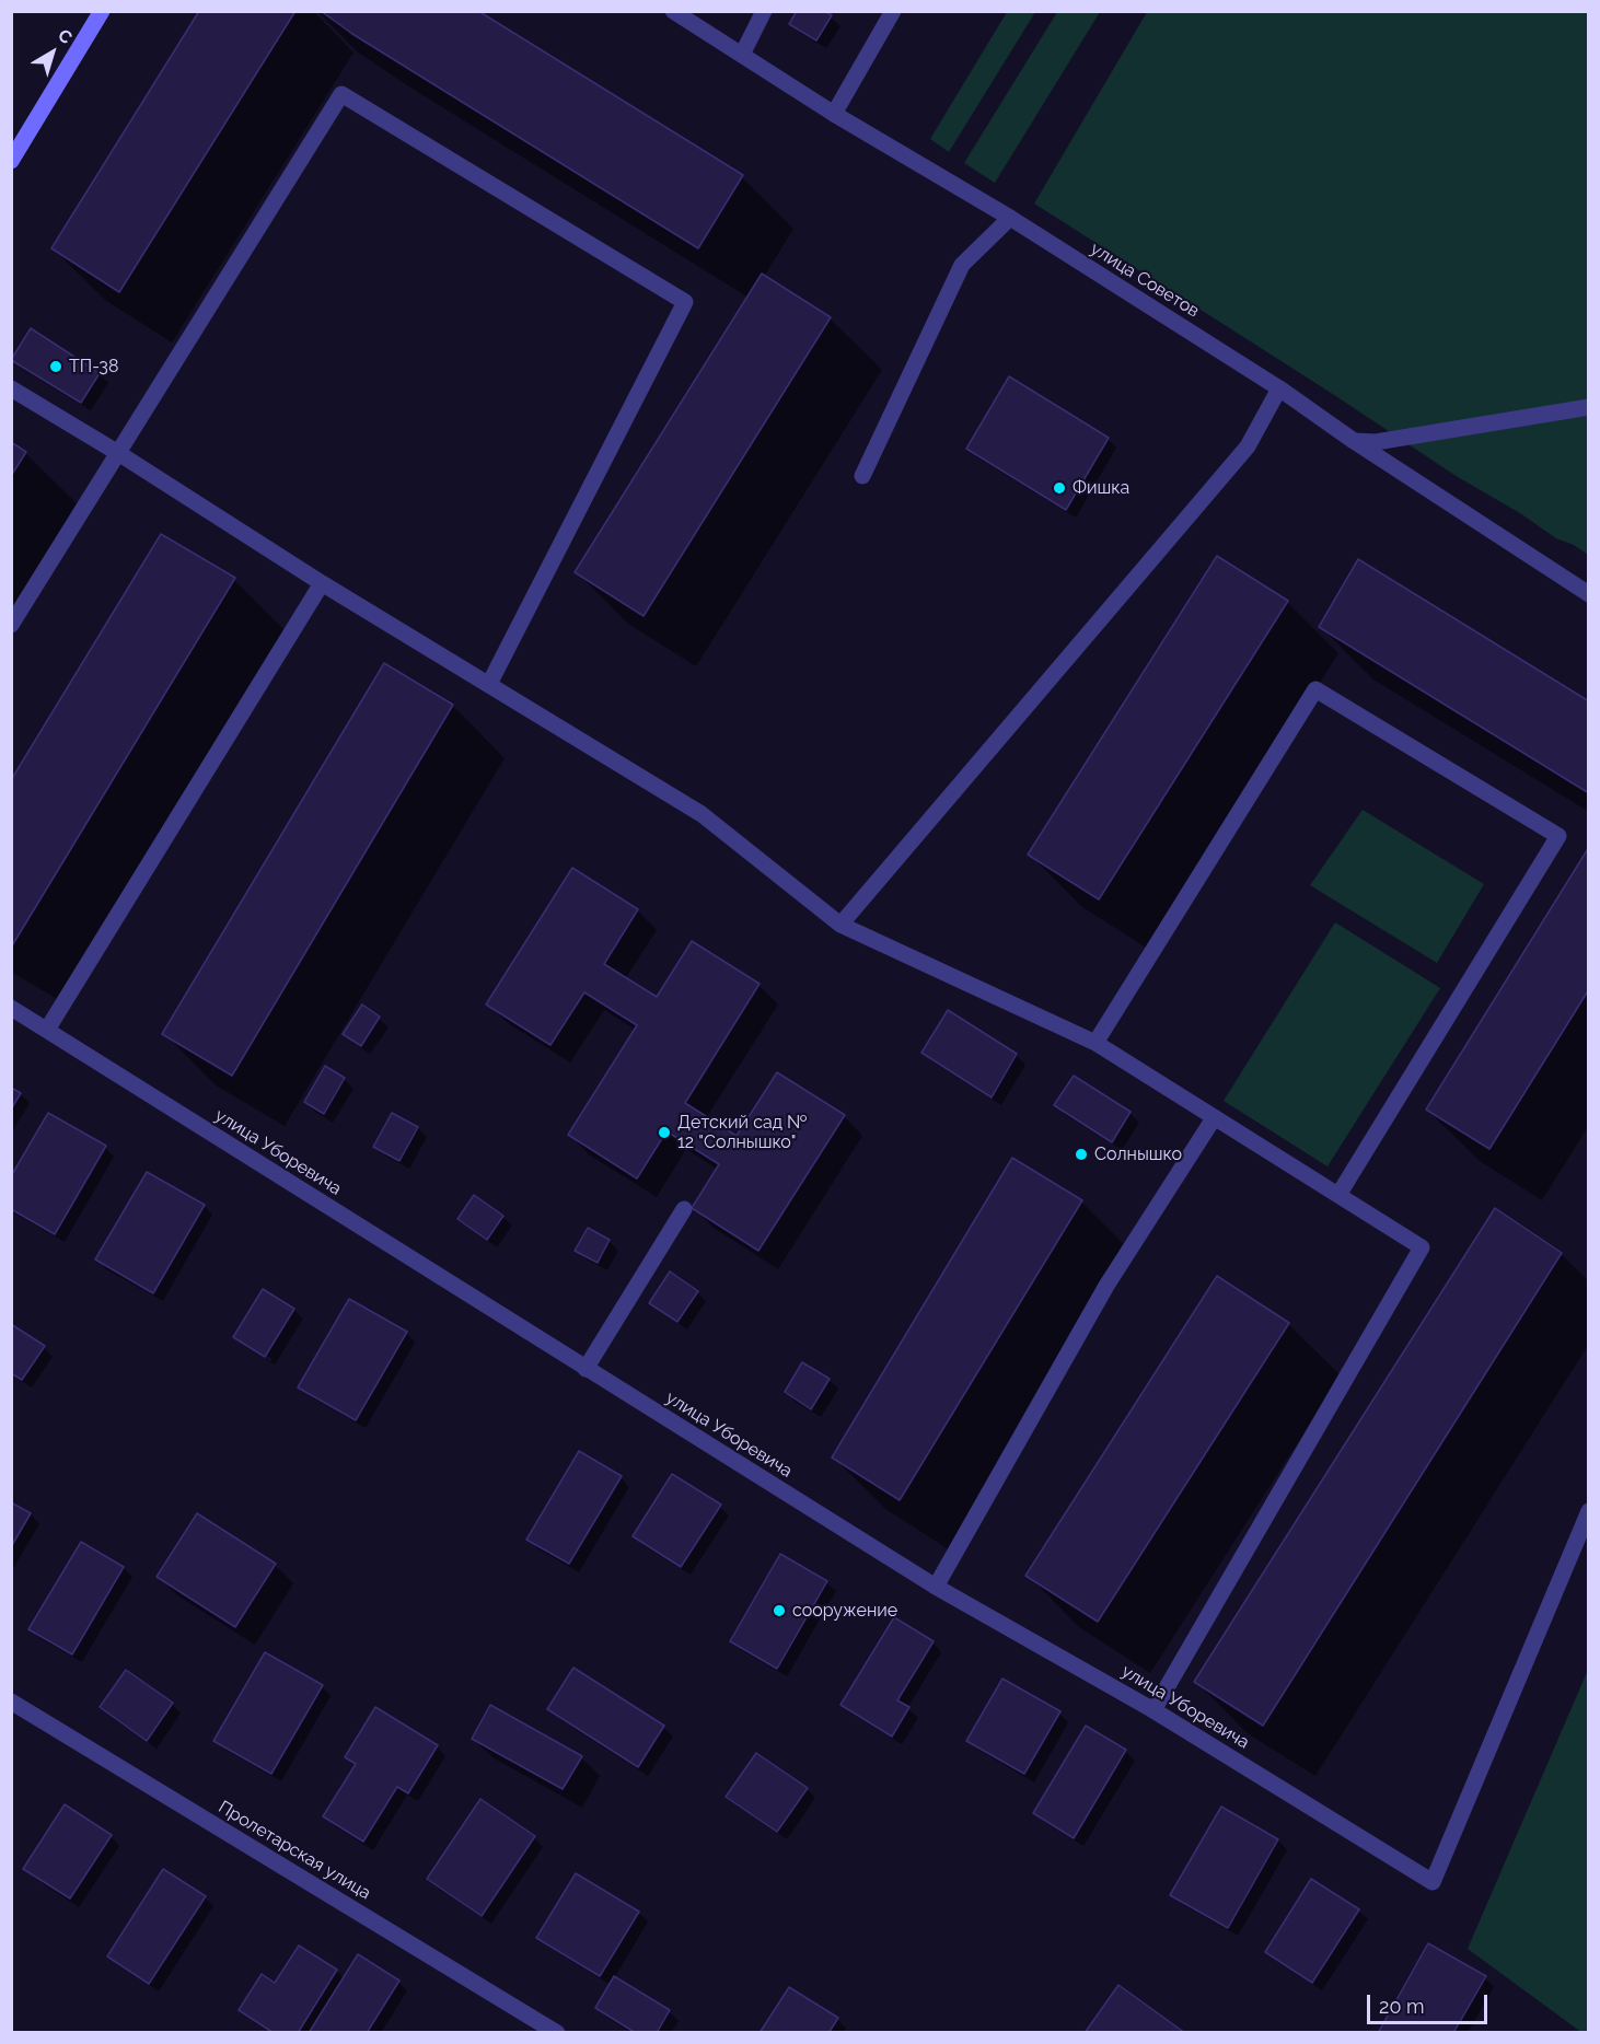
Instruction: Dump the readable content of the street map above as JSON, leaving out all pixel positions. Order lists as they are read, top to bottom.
{
  "streets": {
    "street": ["улица Советов", "улица Уборевича", "Пролетарская улица"]
  },
  "places": [
    "ТП-38",
    "Фишка",
    "Детский сад № 12 \"Солнышко\"",
    "Солнышко",
    "сооружение"
  ],
  "scale_bar": "20 m",
  "north": "top right"
}
